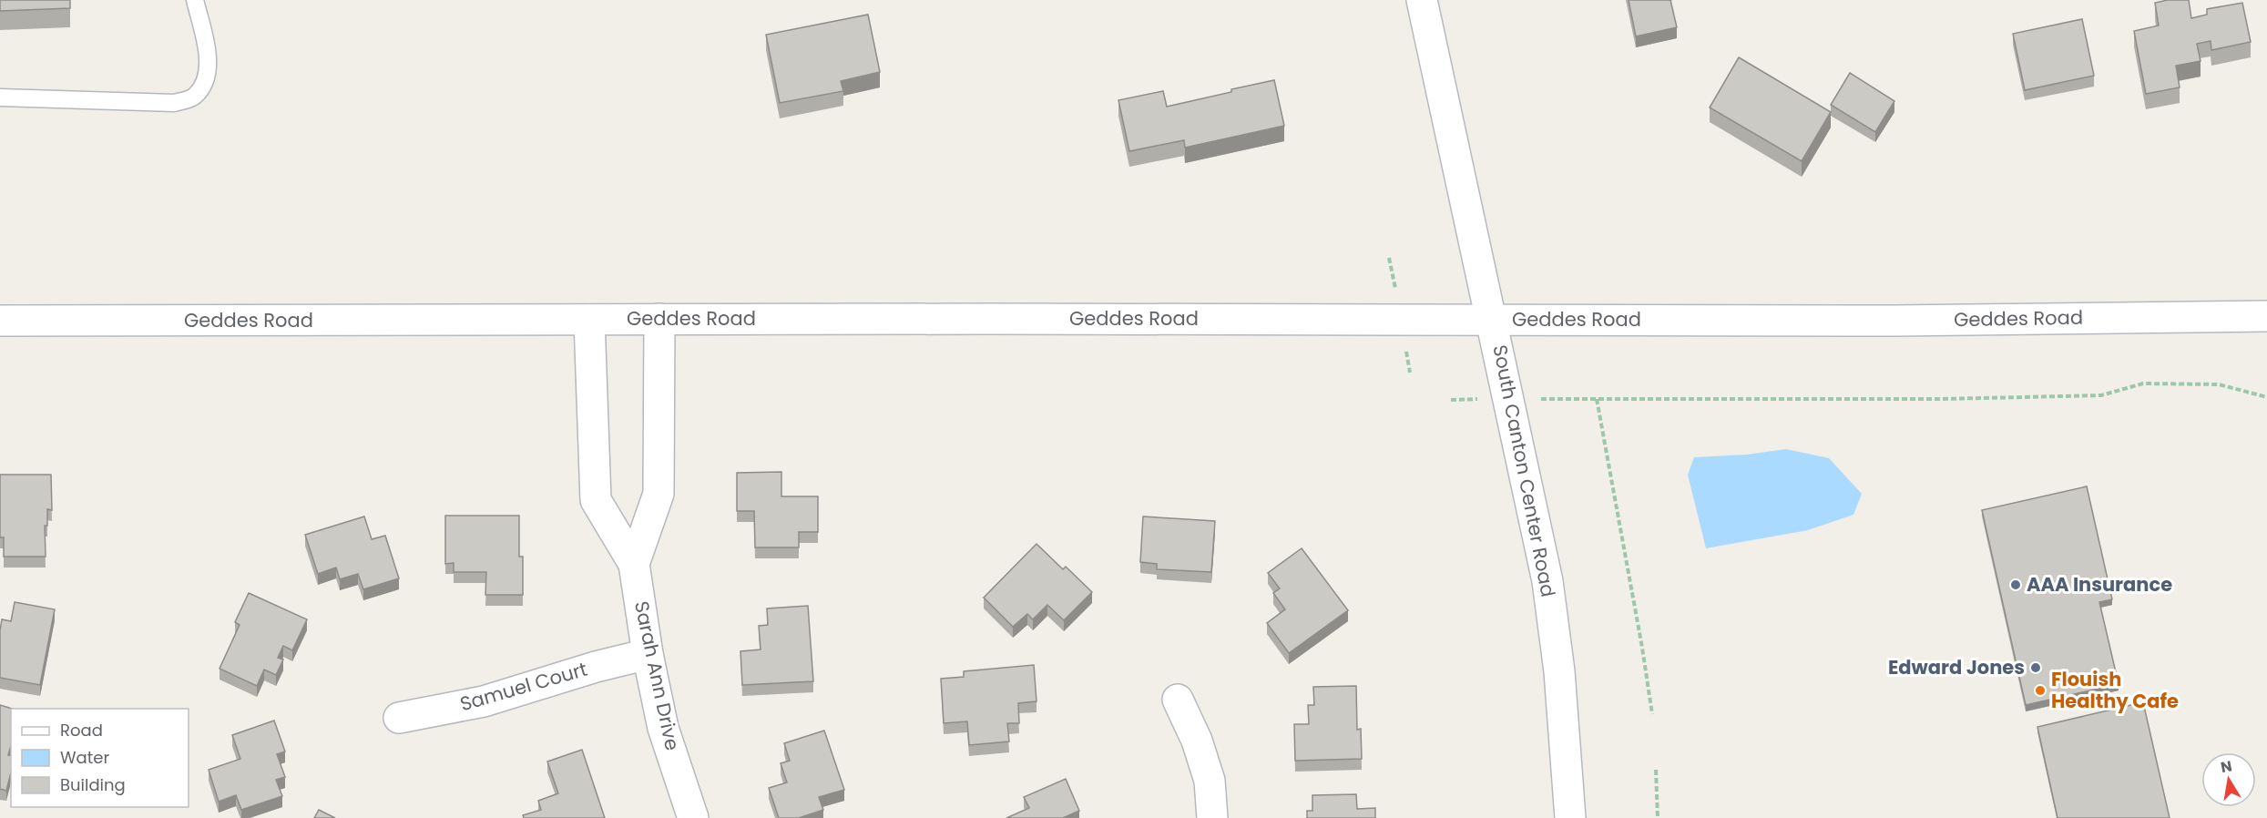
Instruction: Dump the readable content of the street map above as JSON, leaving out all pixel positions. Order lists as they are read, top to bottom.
{
  "streets": {
    "main road": [
      "Geddes Road",
      "South Canton Center Road",
      "Sarah Ann Drive",
      "Samuel Court"
    ]
  },
  "crossings": [
    ["Geddes Road", "South Canton Center Road"],
    ["Geddes Road", "Sarah Ann Drive"],
    ["Sarah Ann Drive", "Samuel Court"]
  ],
  "places": ["AAA Insurance", "Edward Jones", "Flouish Healthy Cafe"],
  "legend": ["Road", "Water", "Building"],
  "north": "top"
}
